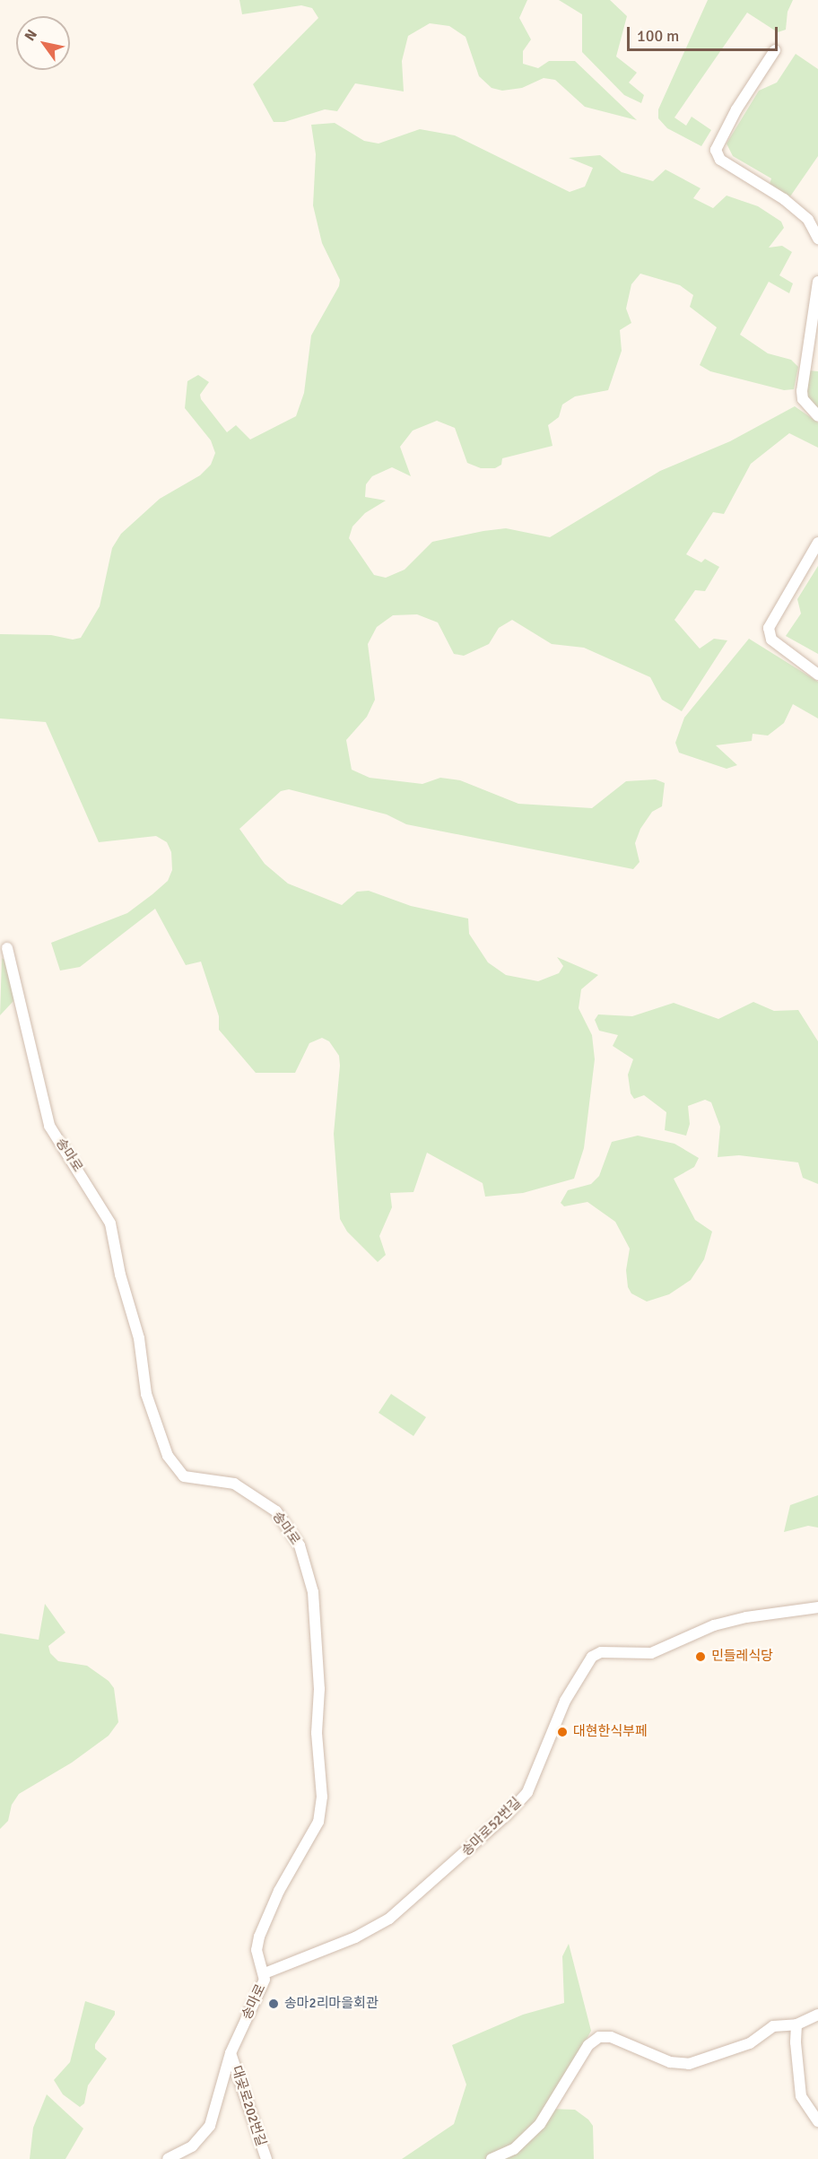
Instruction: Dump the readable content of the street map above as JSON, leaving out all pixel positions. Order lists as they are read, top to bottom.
{
  "streets": {
    "street": ["송마로", "송마로52번길", "대곶로202번길"]
  },
  "crossings": [
    ["송마로", "송마로52번길"],
    ["송마로", "대곶로202번길"]
  ],
  "places": ["민들레식당", "대현한식부페", "송마2리마을회관"],
  "scale_bar": "100 m",
  "north": "top left"
}
